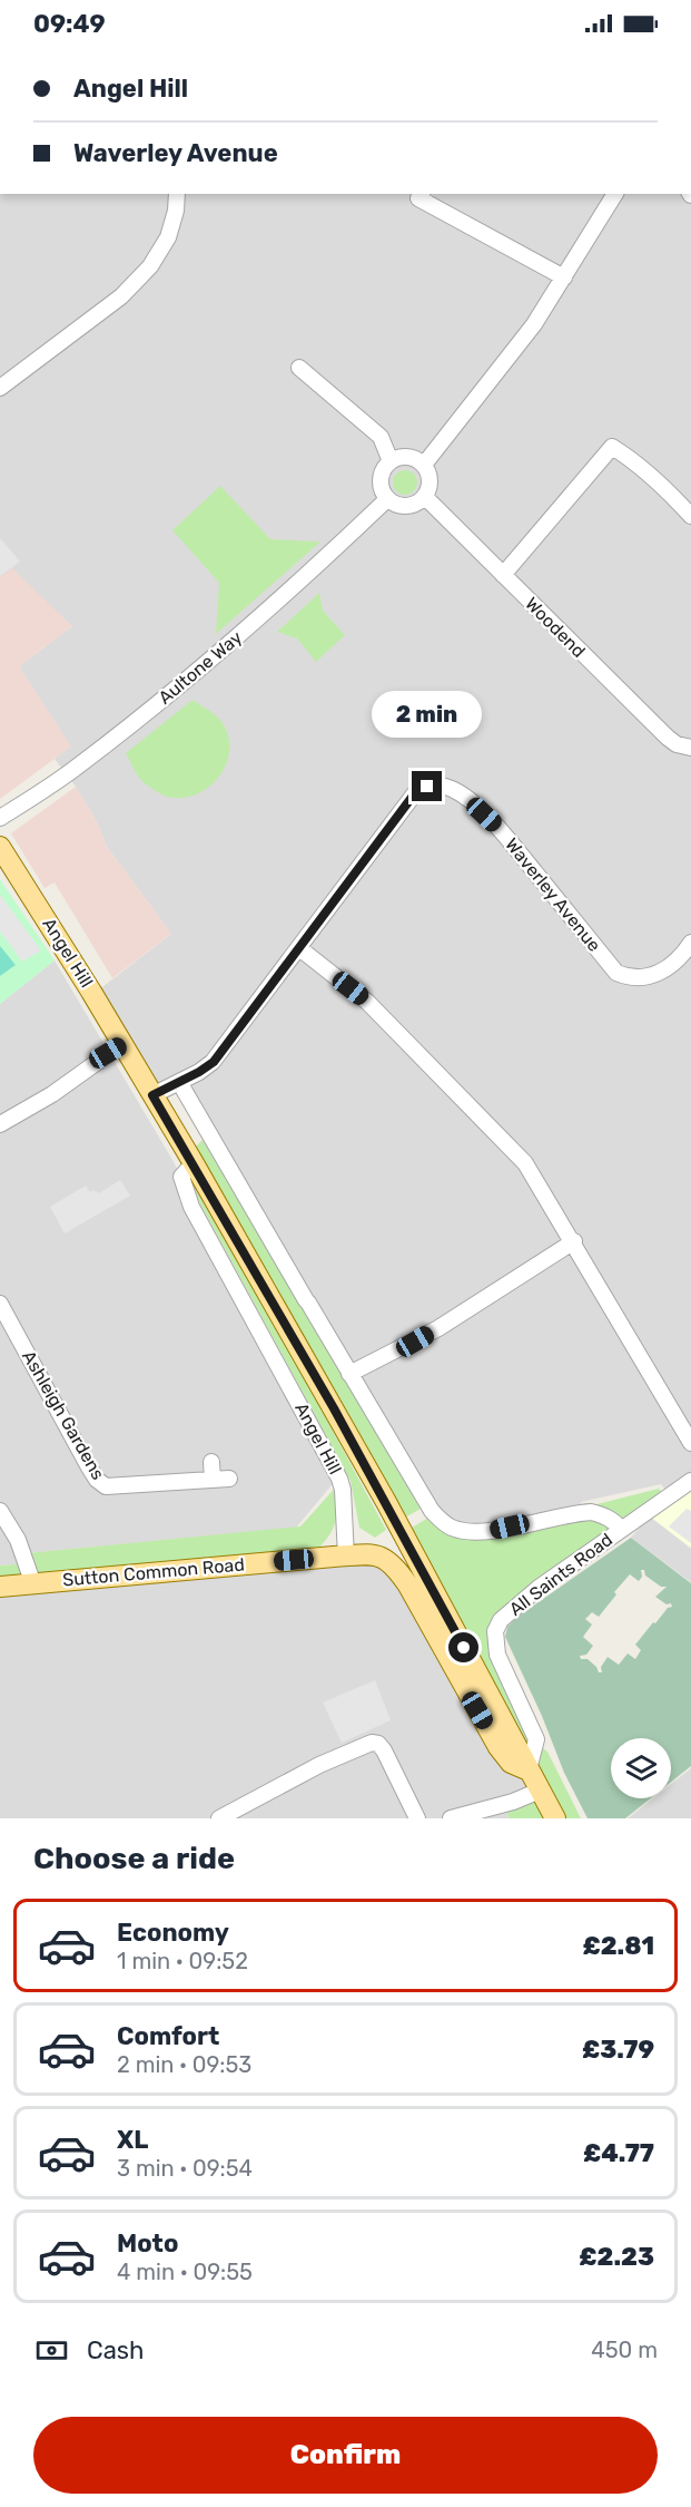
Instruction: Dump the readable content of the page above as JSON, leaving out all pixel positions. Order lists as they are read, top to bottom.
{
  "streets": {
    "main road": ["Angel Hill", "Sutton Common Road"],
    "street": [
      "Woodend",
      "Aultone Way",
      "Waverley Avenue",
      "Ashleigh Gardens",
      "All Saints Road"
    ]
  },
  "crossings": [
    ["Woodend", "Aultone Way"],
    ["Waverley Avenue", "Angel Hill"],
    ["Waverley Avenue", "All Saints Road"],
    ["Angel Hill", "Sutton Common Road"],
    ["Angel Hill", "All Saints Road"]
  ],
  "page": {
    "status": "09:49",
    "banner": ["Angel Hill", "Waverley Avenue"],
    "bubble": "2 min",
    "heading": "Choose a ride",
    "list": [
      {
        "name": "Economy",
        "note": "1 min · 09:52",
        "value": "£2.81"
      },
      {
        "name": "Comfort",
        "note": "2 min · 09:53",
        "value": "£3.79"
      },
      {
        "name": "XL",
        "note": "3 min · 09:54",
        "value": "£4.77"
      },
      {
        "name": "Moto",
        "note": "4 min · 09:55",
        "value": "£2.23"
      }
    ],
    "pay": ["Cash", "450 m"],
    "buttons": "Confirm"
  }
}
